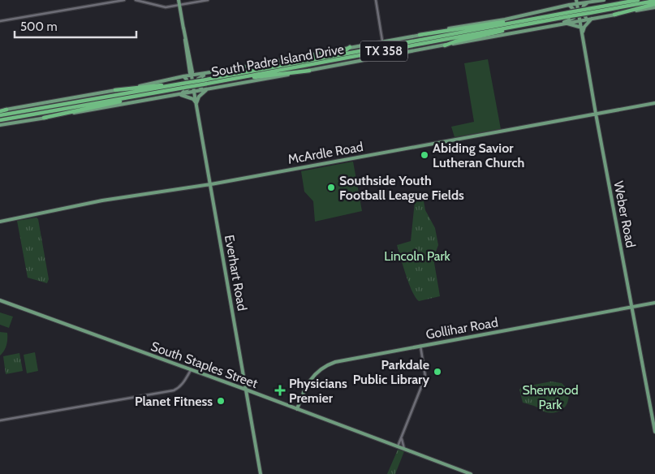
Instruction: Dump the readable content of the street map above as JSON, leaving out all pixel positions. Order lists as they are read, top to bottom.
{
  "streets": {
    "highway": ["TX 358", "South Padre Island Drive"],
    "main road": [
      "McArdle Road",
      "Weber Road",
      "Everhart Road",
      "Gollihar Road",
      "South Staples Street"
    ]
  },
  "crossings": [
    ["McArdle Road", "Weber Road"],
    ["McArdle Road", "Everhart Road"],
    ["Weber Road", "Gollihar Road"],
    ["Everhart Road", "South Staples Street"],
    ["Gollihar Road", "South Staples Street"]
  ],
  "parks": ["Lincoln Park", "Sherwood Park"],
  "places": {
    "other": [
      "Abiding Savior Lutheran Church",
      "Southside Youth Football League Fields",
      "Parkdale Public Library",
      "Planet Fitness"
    ],
    "health": ["Physicians Premier"]
  },
  "scale_bar": "500 m"
}
